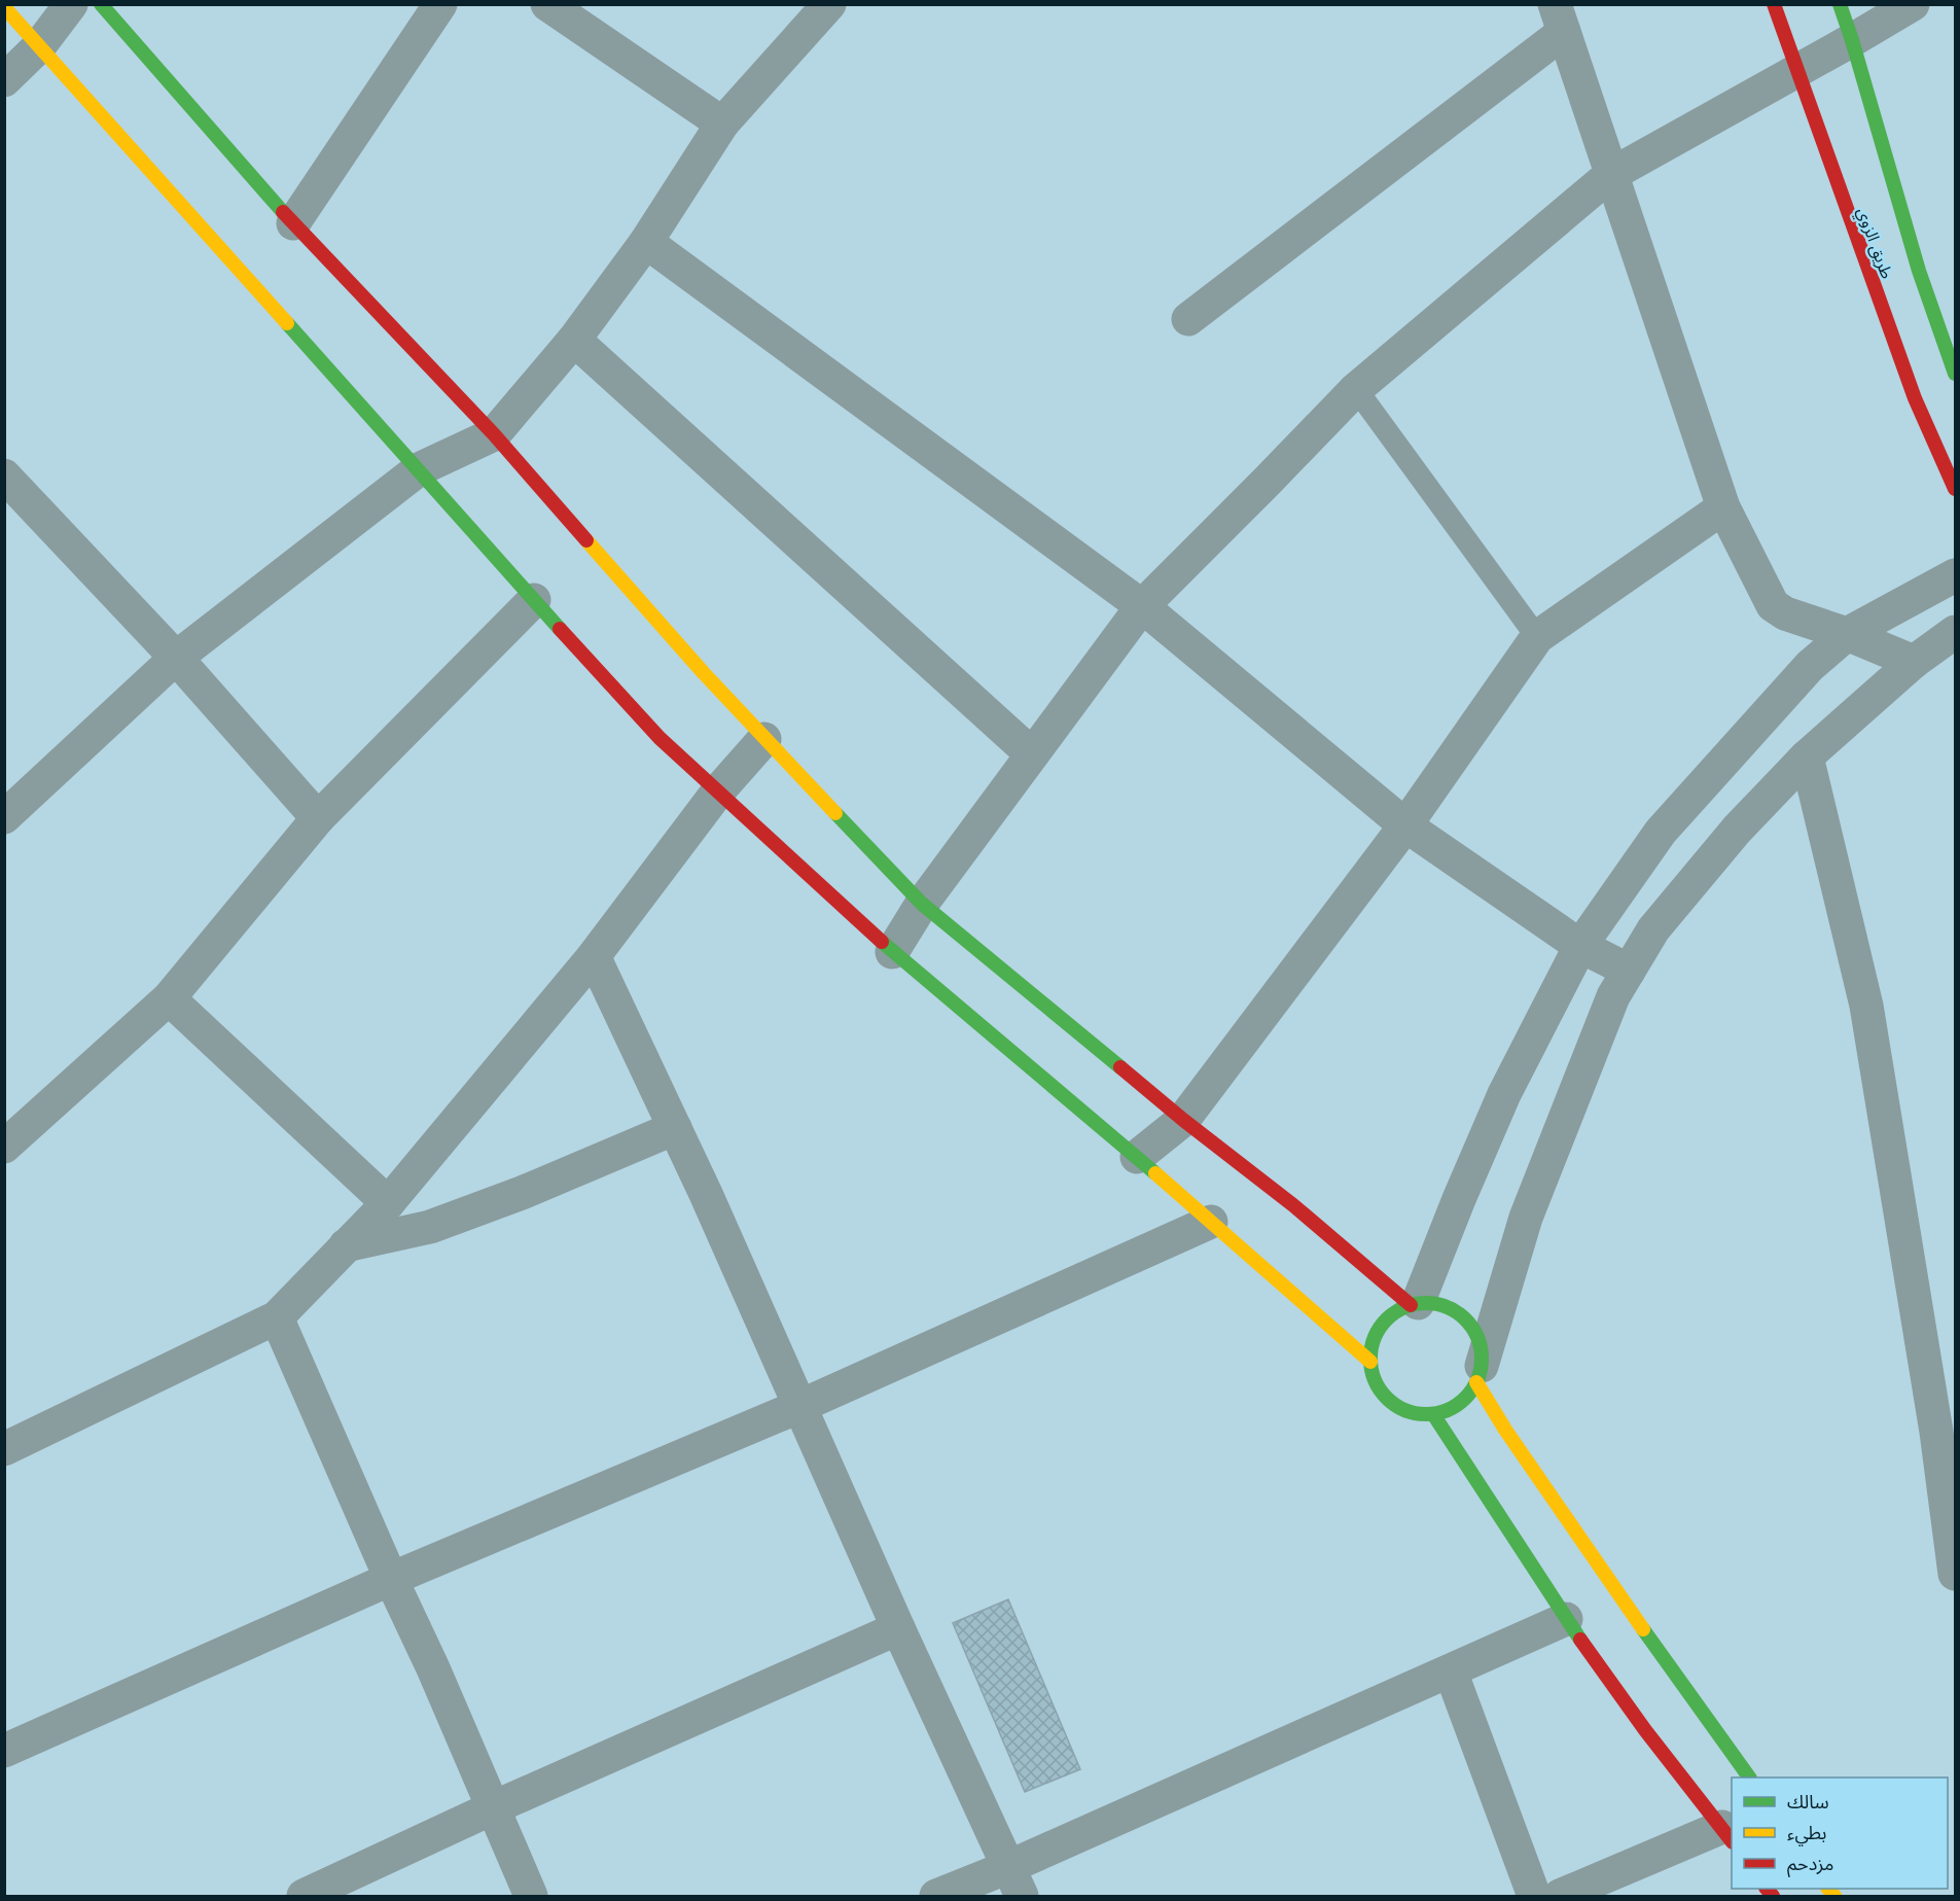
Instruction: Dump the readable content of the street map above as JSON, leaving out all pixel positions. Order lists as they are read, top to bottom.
{
  "streets": {
    "street": ["طريق الزوي"]
  },
  "legend": ["سالك", "بطيء", "مزدحم"]
}
